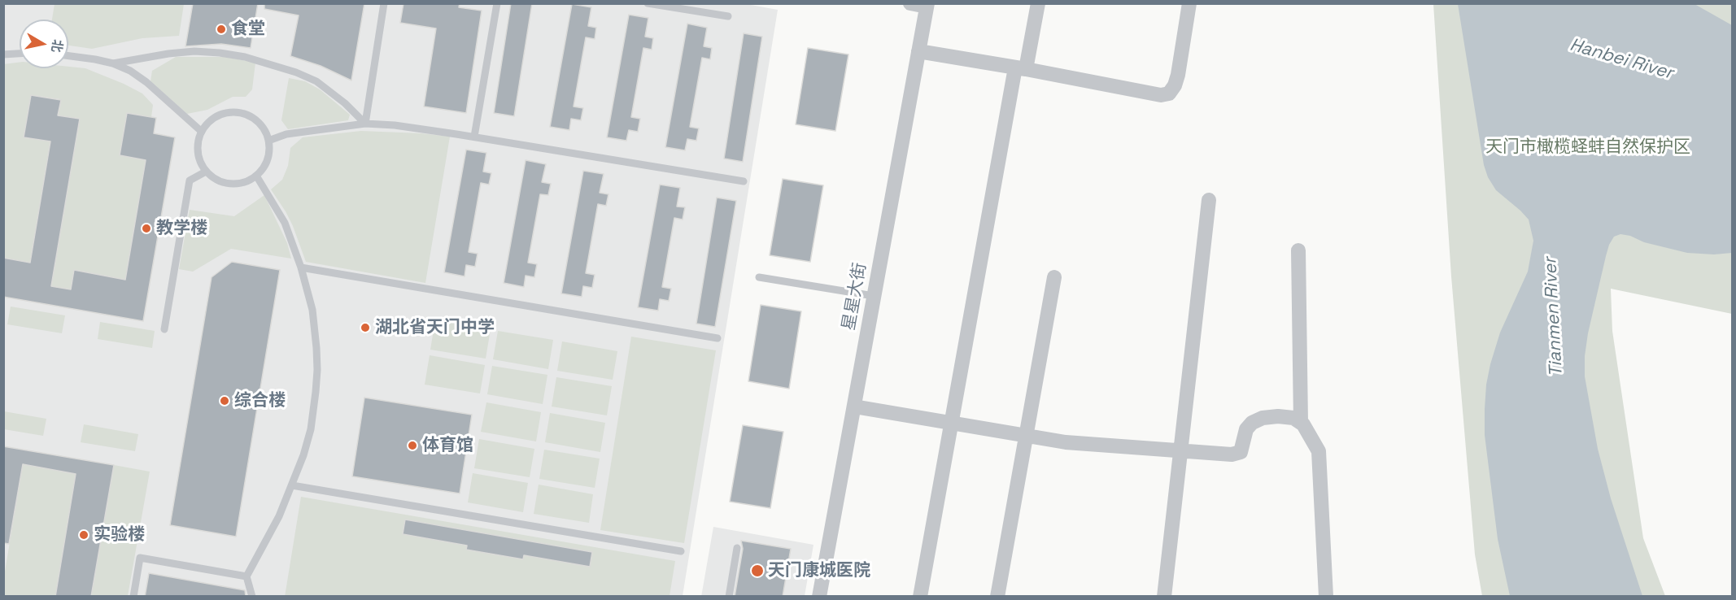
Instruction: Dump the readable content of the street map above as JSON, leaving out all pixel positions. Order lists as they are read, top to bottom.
{
  "streets": {
    "street": ["星星大街"]
  },
  "water": ["Hanbei River", "Tianmen River"],
  "parks": ["天门市橄榄蛏蚌自然保护区"],
  "places": [
    "食堂",
    "教学楼",
    "湖北省天门中学",
    "综合楼",
    "体育馆",
    "实验楼",
    "天门康城医院"
  ],
  "north": "right"
}
